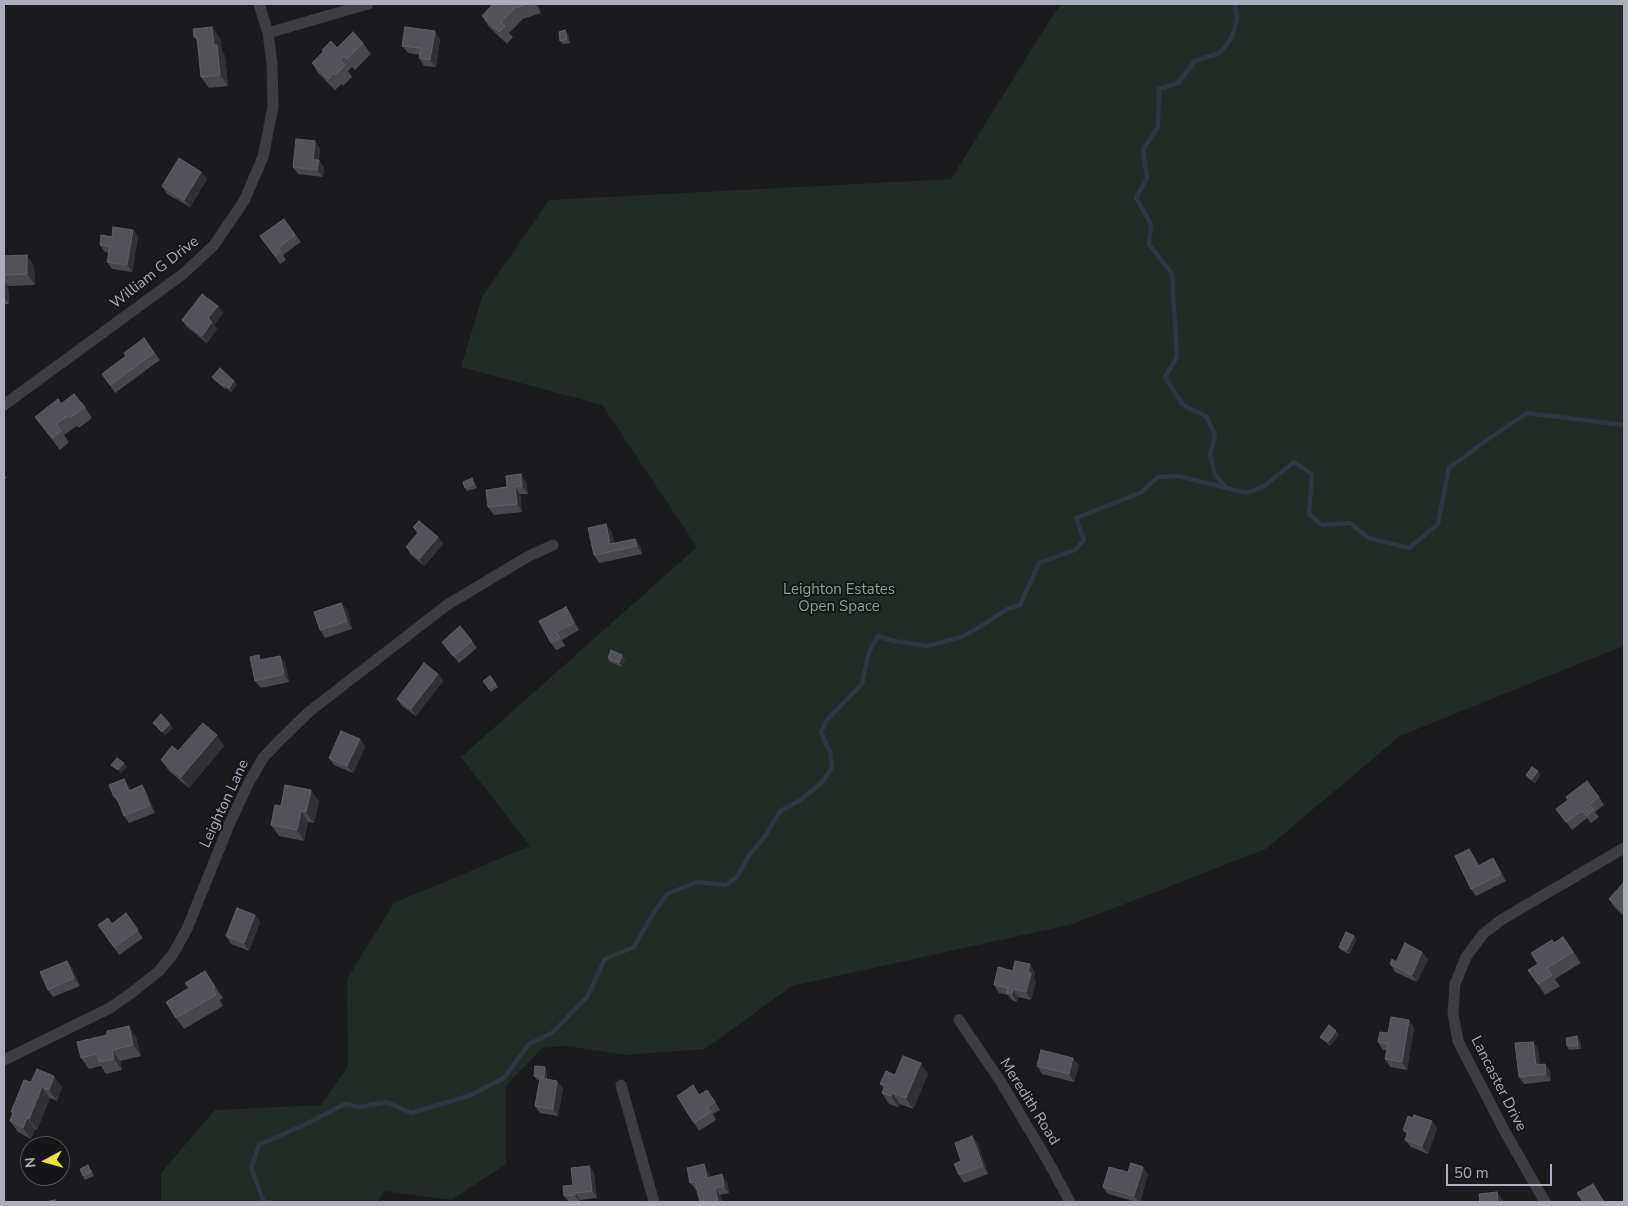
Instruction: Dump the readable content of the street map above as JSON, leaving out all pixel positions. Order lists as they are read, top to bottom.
{
  "streets": {
    "street": [
      "William G Drive",
      "Leighton Lane",
      "Lancaster Drive",
      "Meredith Road"
    ]
  },
  "parks": ["Leighton Estates Open Space"],
  "scale_bar": "50 m",
  "north": "left"
}
